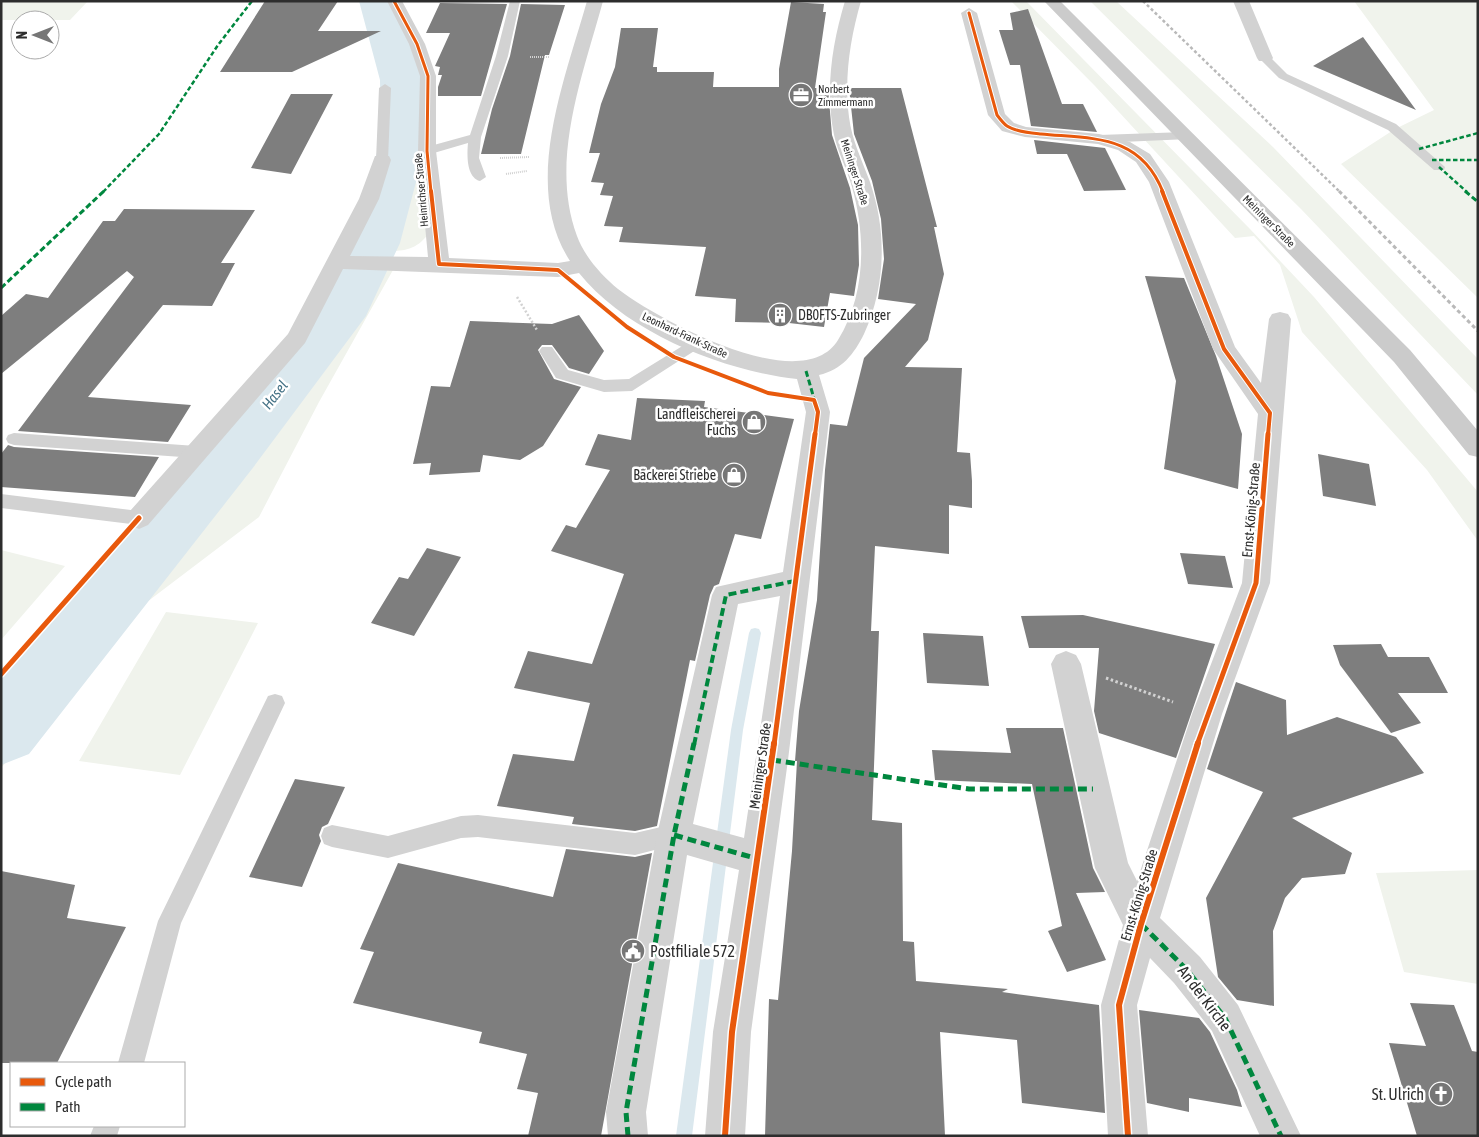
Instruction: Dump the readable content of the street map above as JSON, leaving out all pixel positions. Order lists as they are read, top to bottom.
{
  "streets": {
    "main road": ["Meininger Straße"],
    "street": [
      "Heinrichser Straße",
      "Leonhard-Frank-Straße",
      "Ernst-König-Straße",
      "An der Kirche"
    ]
  },
  "crossings": [
    ["Meininger Straße", "Leonhard-Frank-Straße"],
    ["Ernst-König-Straße", "An der Kirche"]
  ],
  "water": ["Hasel"],
  "places": {
    "office": ["Norbert Zimmermann"],
    "building": ["DB0FTS-Zubringer"],
    "shop": ["Landfleischerei Fuchs", "Bäckerei Striebe"],
    "public building": ["Postfiliale 572"],
    "church": ["St. Ulrich"]
  },
  "legend": ["Cycle path", "Path"],
  "north": "left"
}
